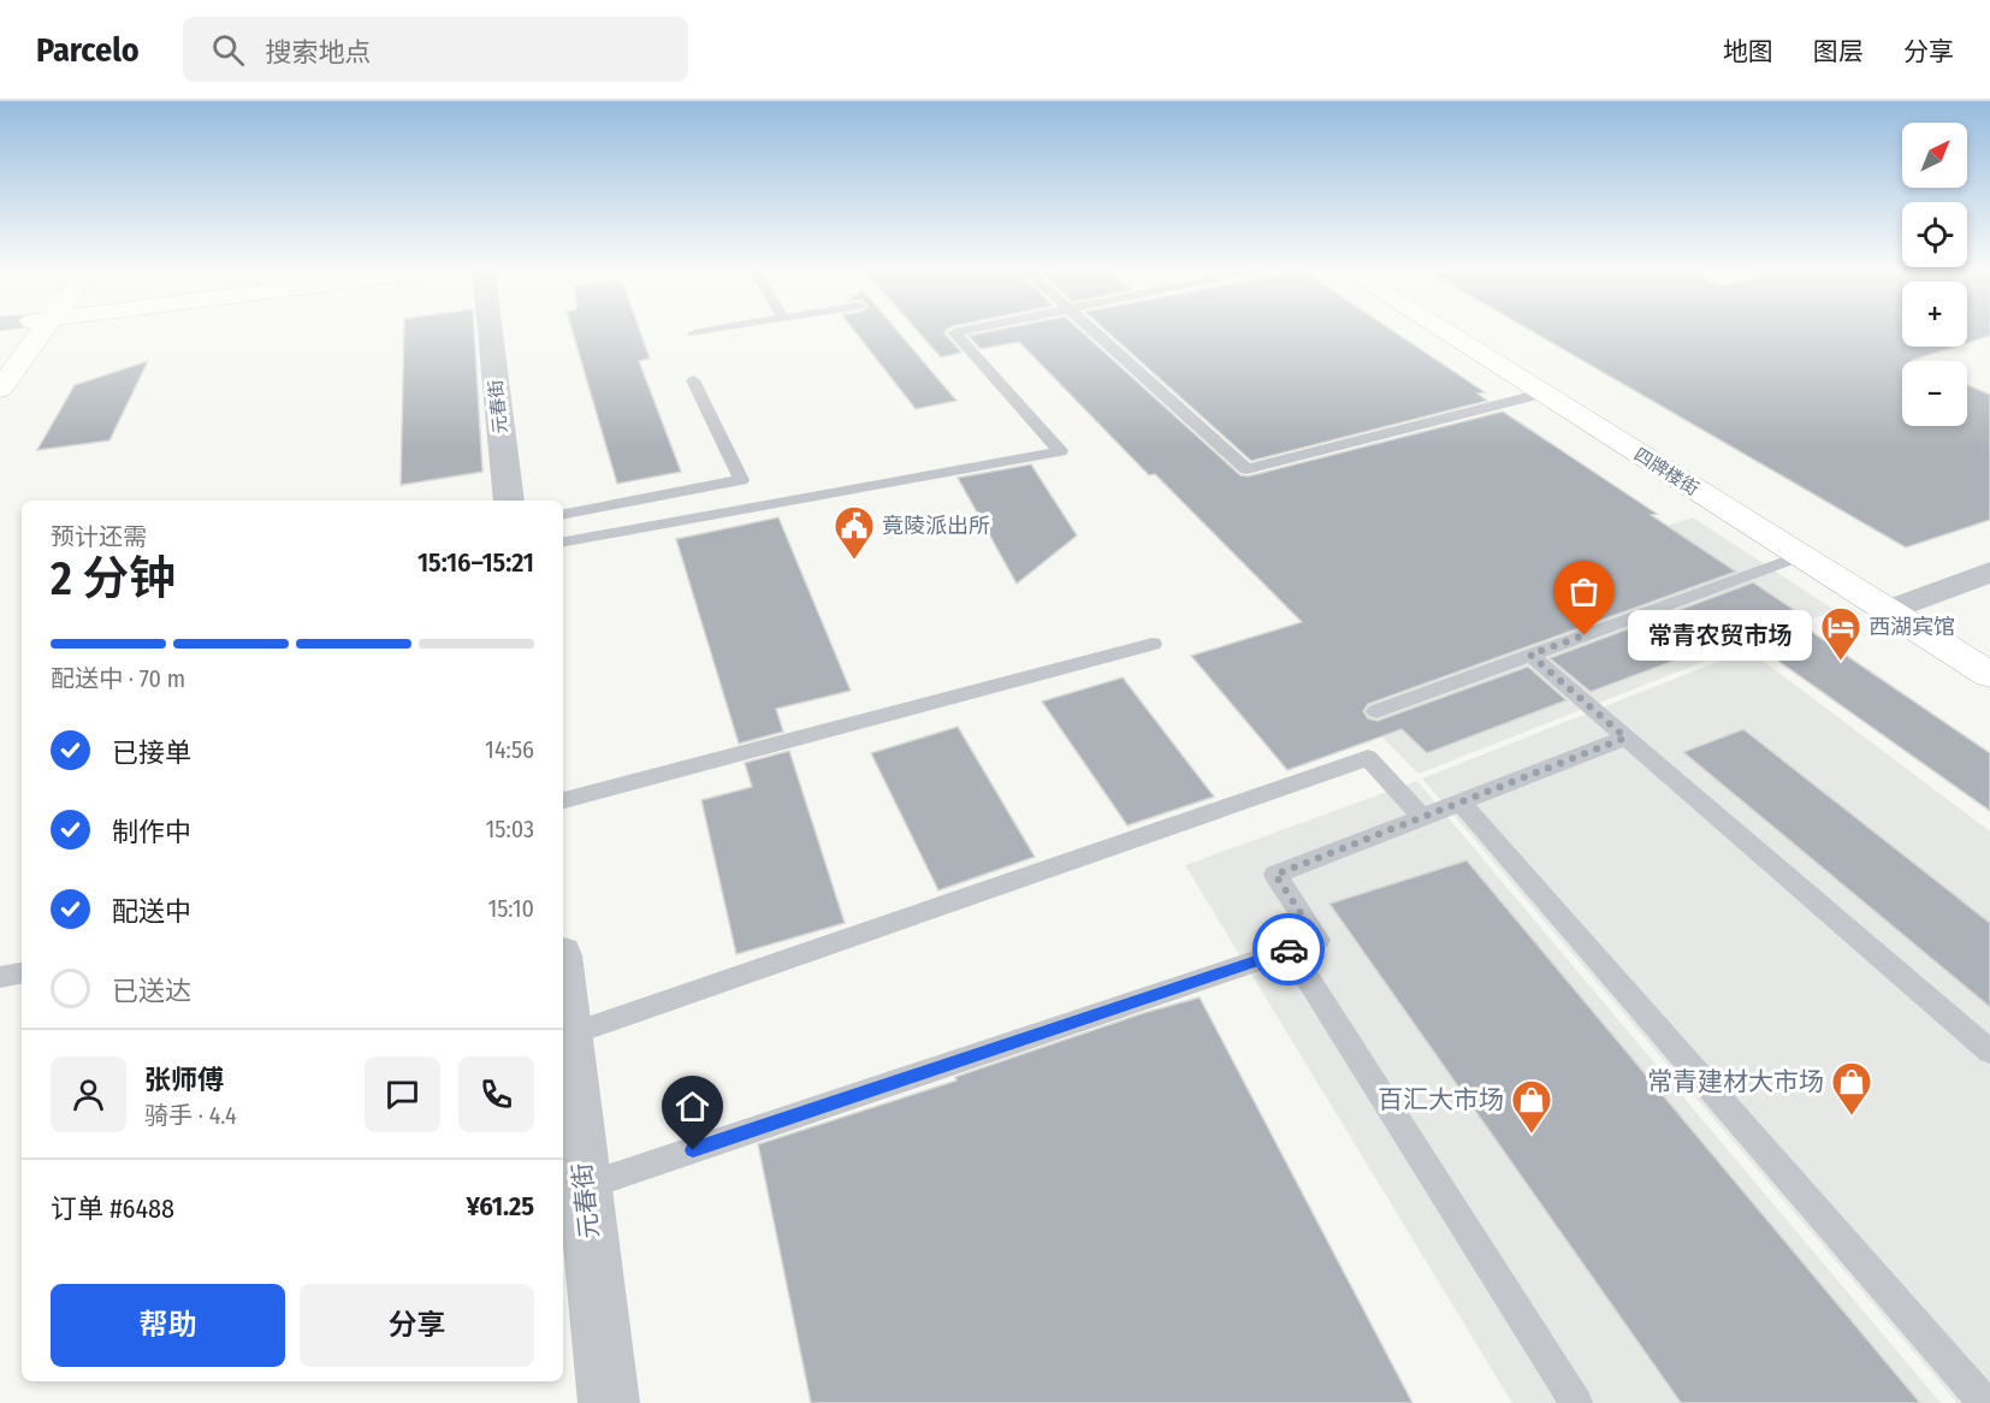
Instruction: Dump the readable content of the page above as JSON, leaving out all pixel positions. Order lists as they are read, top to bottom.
{
  "streets": {
    "street": ["元春街", "四牌楼街"]
  },
  "places": {
    "public building": ["竟陵派出所"],
    "other": ["常青农贸市场"],
    "hotel": ["西湖宾馆"],
    "shop": ["常青建材大市场", "百汇大市场"]
  },
  "north": "top right",
  "page": {
    "header": "Parcelo",
    "search": "搜索地点",
    "nav": ["地图", "图层", "分享"],
    "map_buttons": ["+", "−"],
    "heading": ["2 分钟", "预计还需", "15:16–15:21"],
    "panel": [
      "张师傅",
      "骑手 · 4.4",
      "订单 #6488",
      "¥61.25"
    ],
    "bubble": "常青农贸市场",
    "bar": "配送中 · 70 m",
    "list": [
      ["已接单", "14:56"],
      ["制作中", "15:03"],
      ["配送中", "15:10"],
      "已送达"
    ],
    "buttons": ["帮助", "分享"]
  }
}
